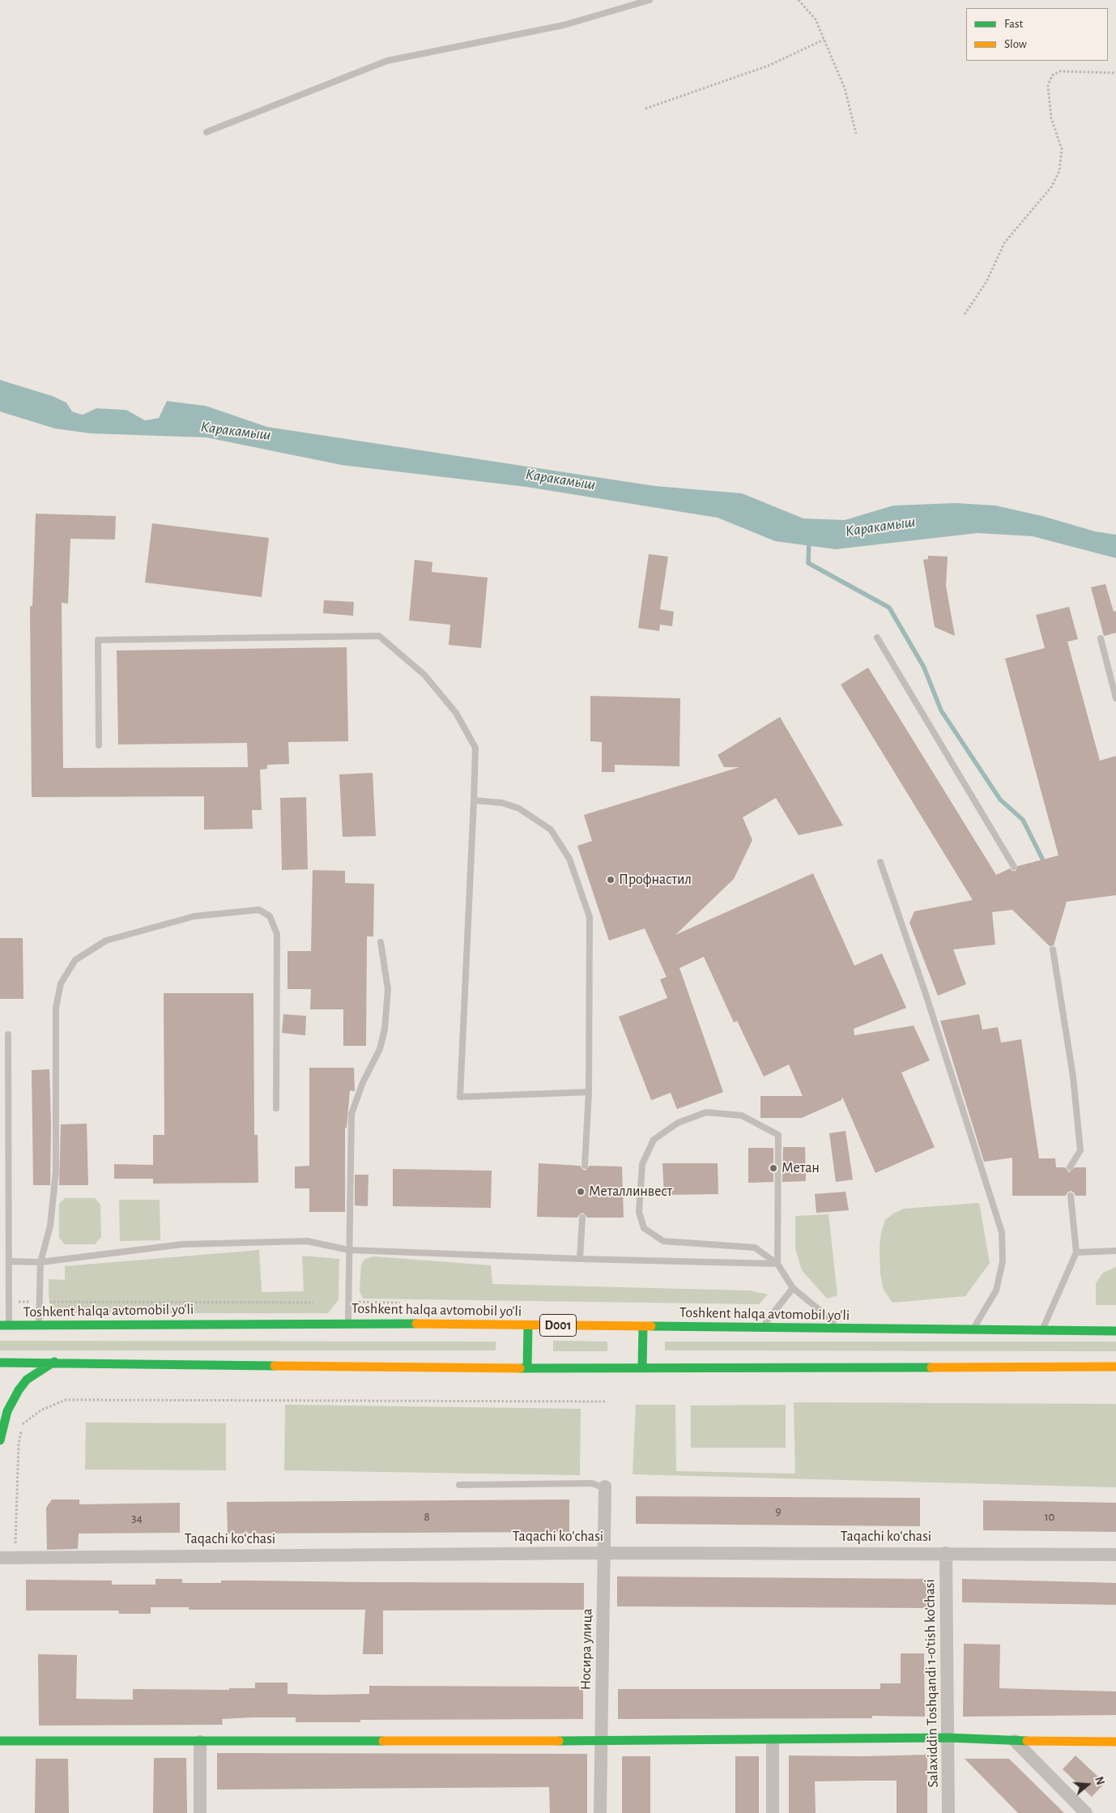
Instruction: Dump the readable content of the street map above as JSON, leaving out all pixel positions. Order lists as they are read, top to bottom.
{
  "streets": {
    "main road": ["Toshkent halqa avtomobil yo'li", "D001"],
    "street": ["Taqachi koʻchasi", "Носира улица", "Salaxiddin Toshqandi 1-o'tish ko'chasi"]
  },
  "crossings": [
    ["Taqachi koʻchasi", "Носира улица"],
    ["Taqachi koʻchasi", "Salaxiddin Toshqandi 1-o'tish ko'chasi"]
  ],
  "water": ["Каракамыш"],
  "places": ["Профнастил", "Метан", "Металлинвест"],
  "house_numbers": [
    "9",
    "8",
    "10",
    "34"
  ],
  "legend": ["Fast", "Slow"],
  "north": "right"
}
